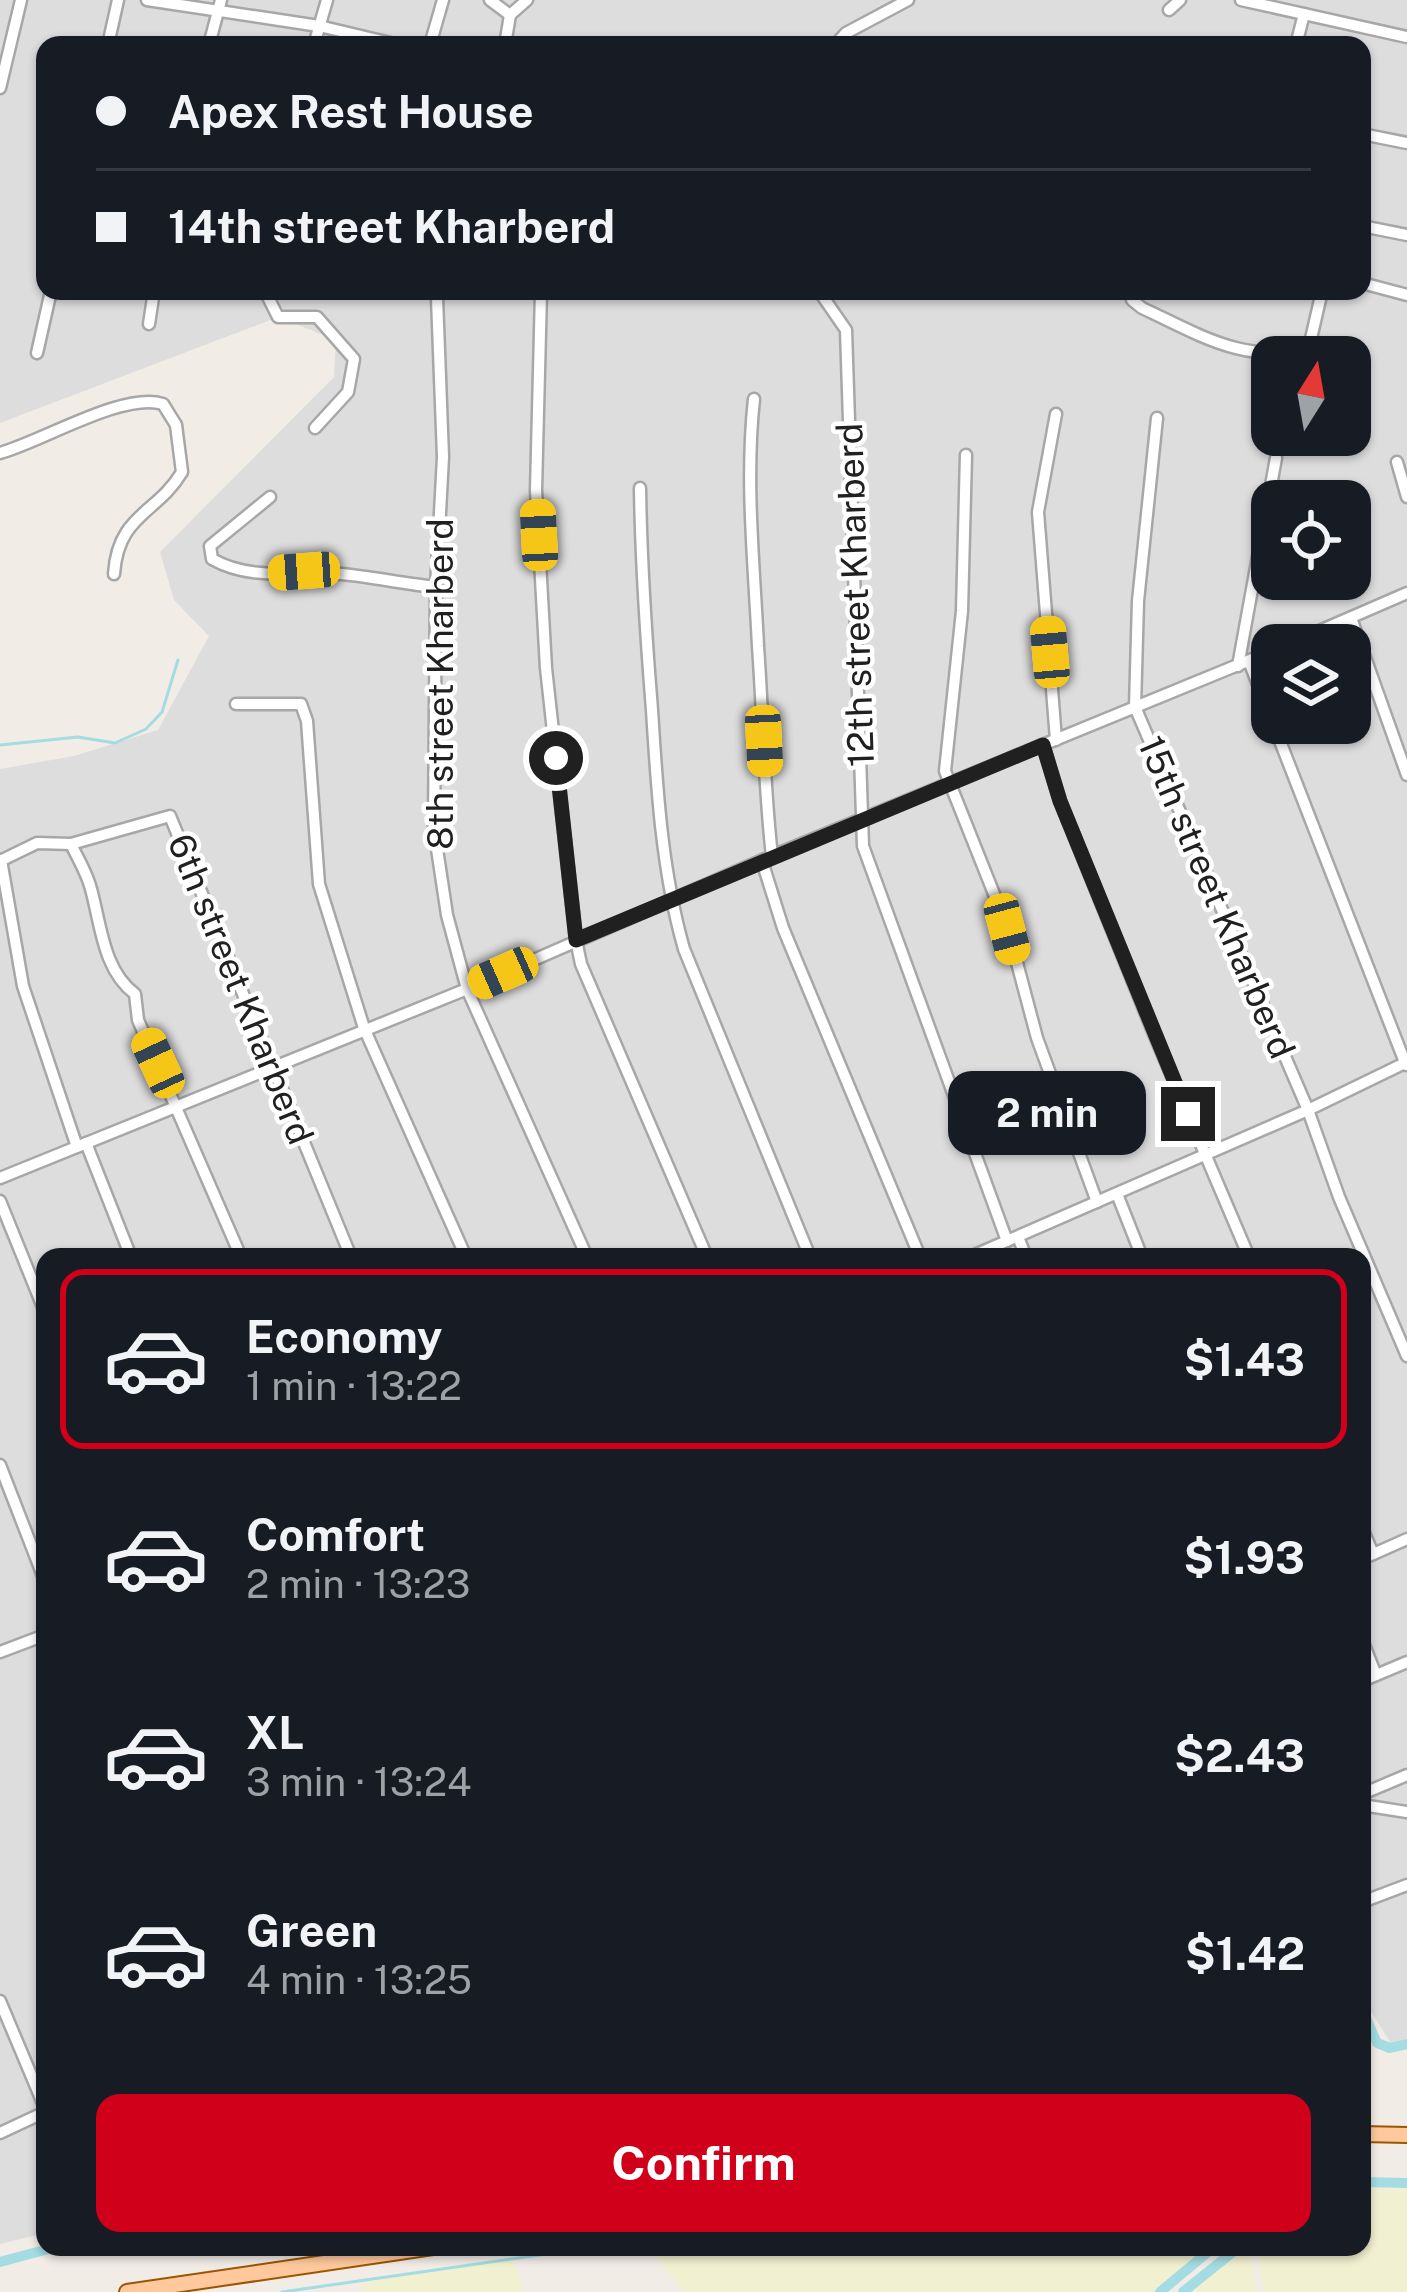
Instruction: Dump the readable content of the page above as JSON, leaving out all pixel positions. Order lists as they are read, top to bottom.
{
  "streets": {
    "street": [
      "12th street Kharberd",
      "8th street Kharberd",
      "15th street Kharberd",
      "6th street Kharberd"
    ]
  },
  "north": "top",
  "page": {
    "banner": ["Apex Rest House", "14th street Kharberd"],
    "bubble": "2 min",
    "list": [
      {
        "name": "Economy",
        "note": "1 min · 13:22",
        "value": "$1.43"
      },
      {
        "name": "Comfort",
        "note": "2 min · 13:23",
        "value": "$1.93"
      },
      {
        "name": "XL",
        "note": "3 min · 13:24",
        "value": "$2.43"
      },
      {
        "name": "Green",
        "note": "4 min · 13:25",
        "value": "$1.42"
      }
    ],
    "buttons": "Confirm"
  }
}
